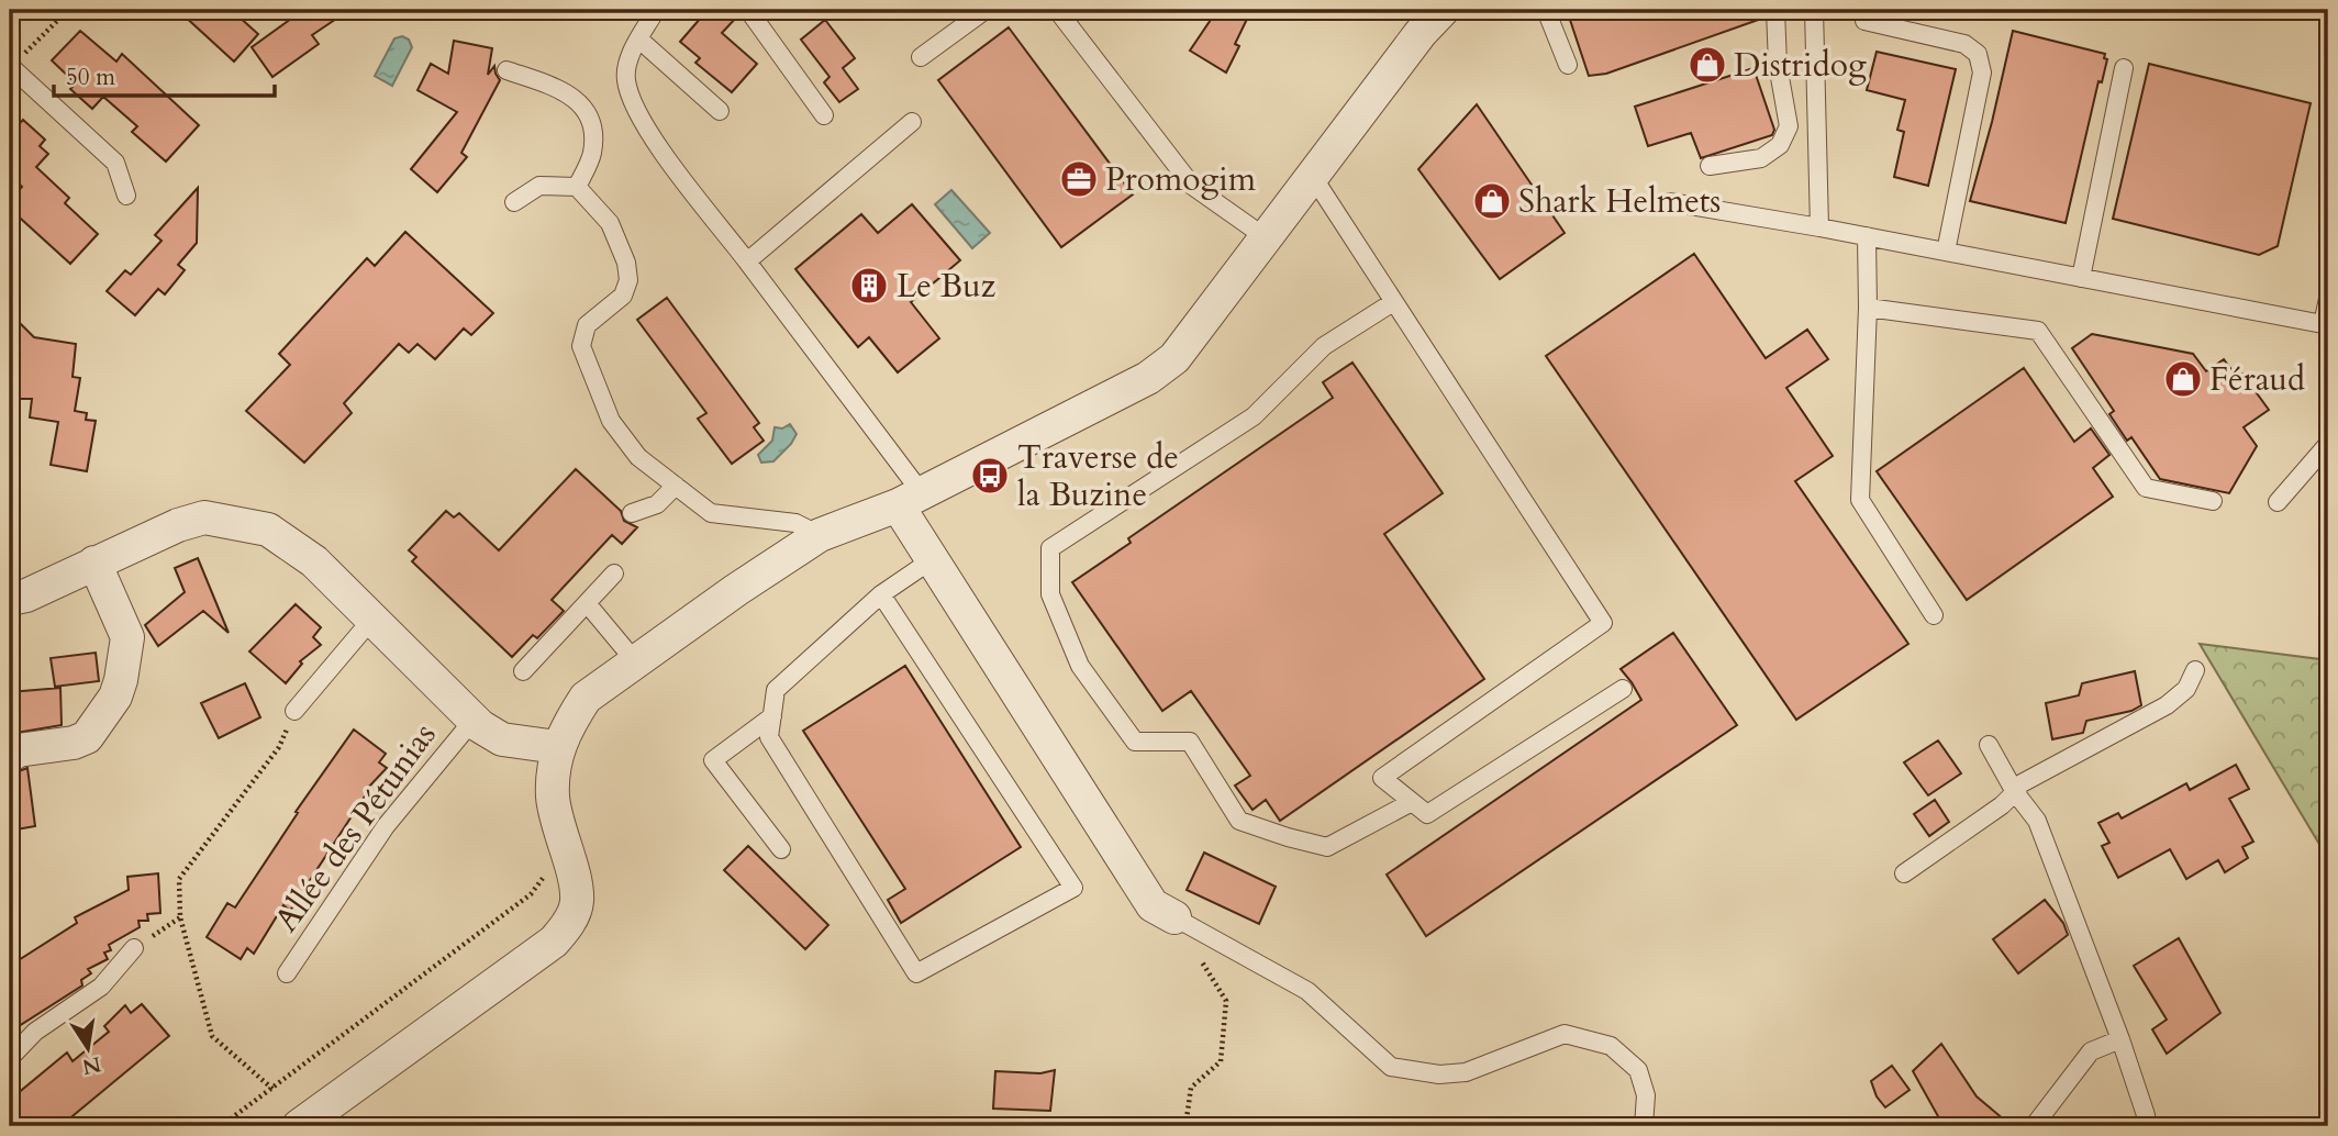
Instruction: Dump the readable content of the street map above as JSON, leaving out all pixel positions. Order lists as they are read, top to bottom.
{
  "streets": {
    "lane": ["Allée des Pétunias"]
  },
  "places": {
    "shop": ["Distridog", "Shark Helmets", "Féraud"],
    "office": ["Promogim"],
    "building": ["Le Buz"],
    "bus stop": ["Traverse de la Buzine"]
  },
  "scale_bar": "50 m",
  "north": "bottom"
}
